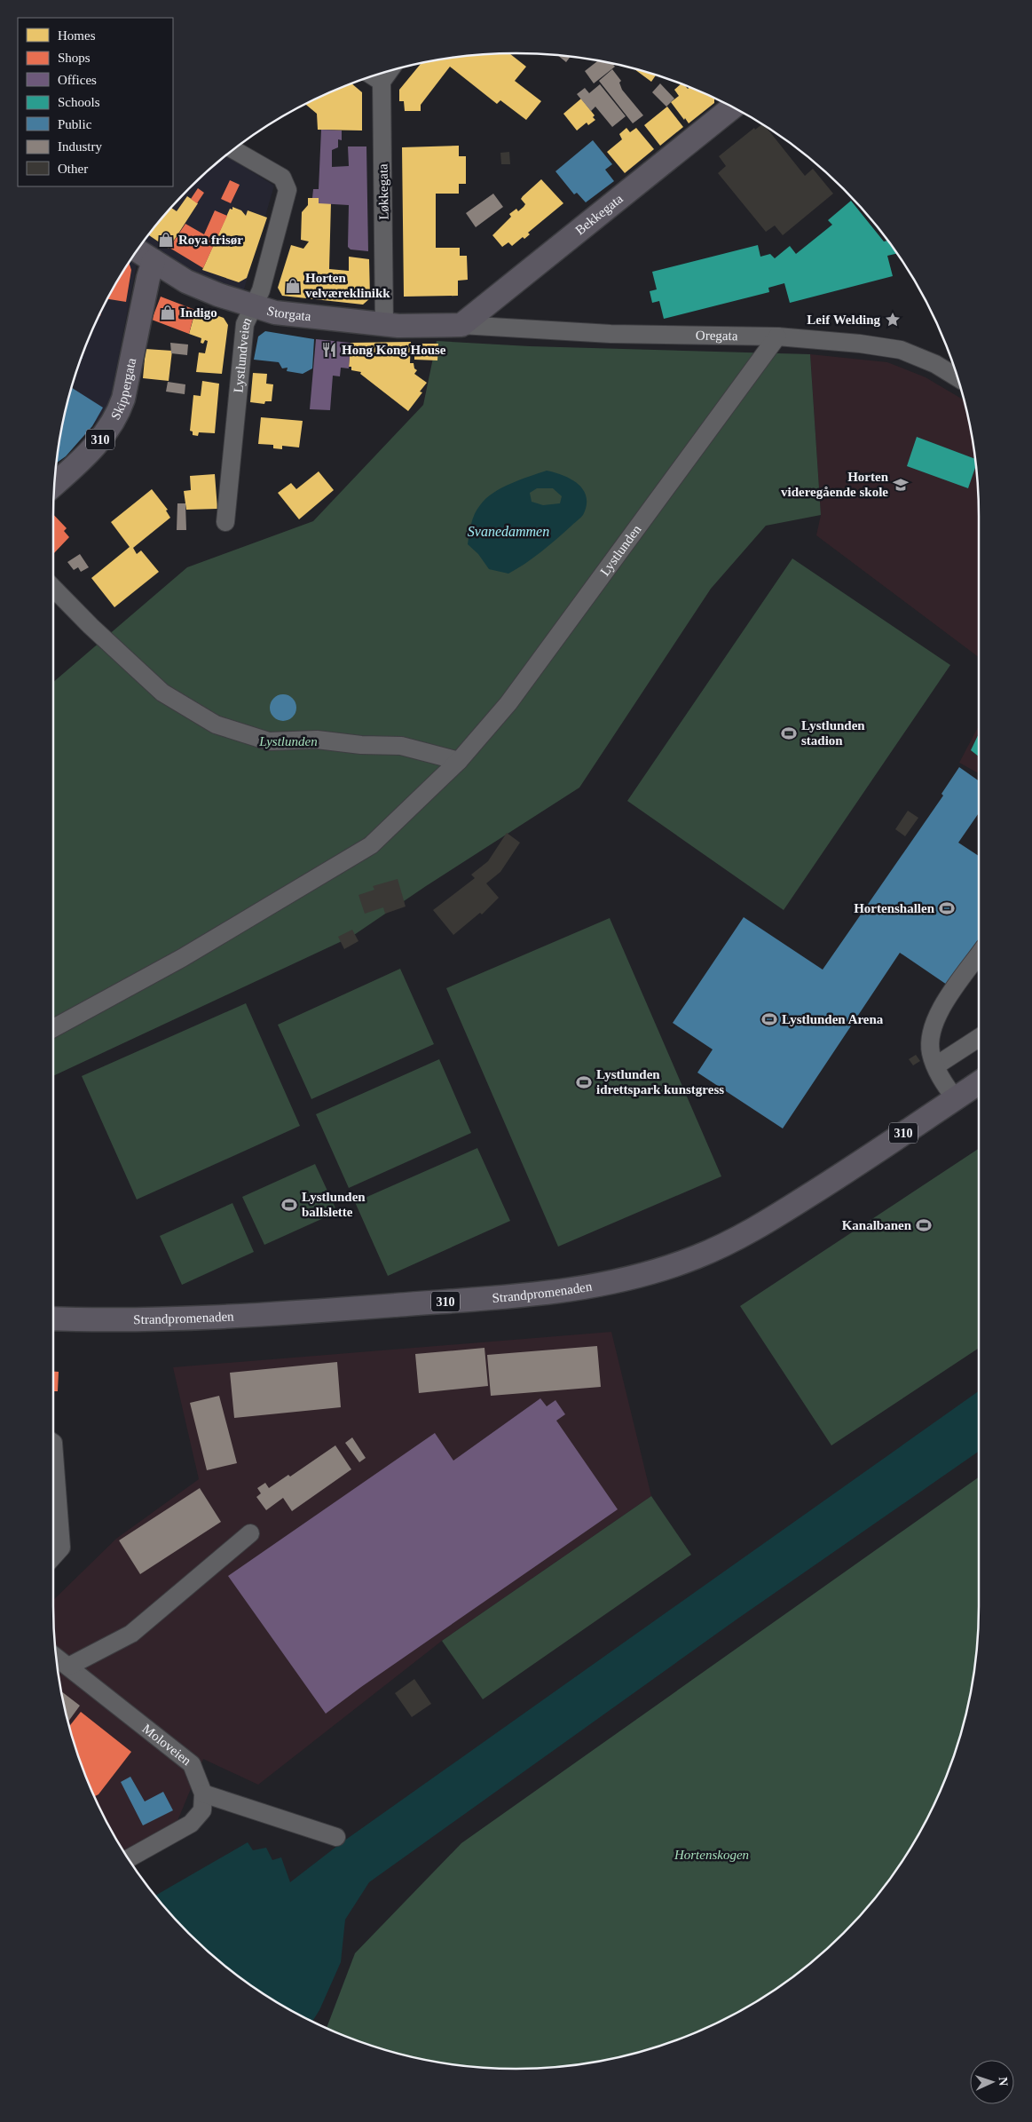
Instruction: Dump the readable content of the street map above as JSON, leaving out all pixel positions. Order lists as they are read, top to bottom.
{
  "streets": {
    "main road": [
      "Bekkegata",
      "Storgata",
      "Skippergata",
      "310",
      "Strandpromenaden"
    ],
    "street": [
      "Løkkegata",
      "Oregata",
      "Lystlundveien",
      "Lystlunden",
      "Moloveien"
    ]
  },
  "crossings": [
    ["Løkkegata", "Storgata"],
    ["Bekkegata", "Storgata"],
    ["Bekkegata", "Oregata"],
    ["Storgata", "Oregata"],
    ["Storgata", "Lystlundveien"],
    ["Storgata", "Skippergata"],
    ["Oregata", "Lystlunden"]
  ],
  "water": ["Svanedammen"],
  "parks": ["Lystlunden", "Hortenskogen"],
  "places": {
    "shop": ["Roya frisør", "Horten velværeklinikk", "Indigo"],
    "place": ["Leif Welding"],
    "restaurant": ["Hong Kong House"],
    "school or university": ["Horten videregående skole"],
    "sports": [
      "Lystlunden stadion",
      "Hortenshallen",
      "Lystlunden Arena",
      "Lystlunden idrettspark kunstgress",
      "Lystlunden ballslette",
      "Kanalbanen"
    ]
  },
  "legend": [
    "Homes",
    "Shops",
    "Offices",
    "Schools",
    "Public",
    "Industry",
    "Other"
  ],
  "north": "right"
}
